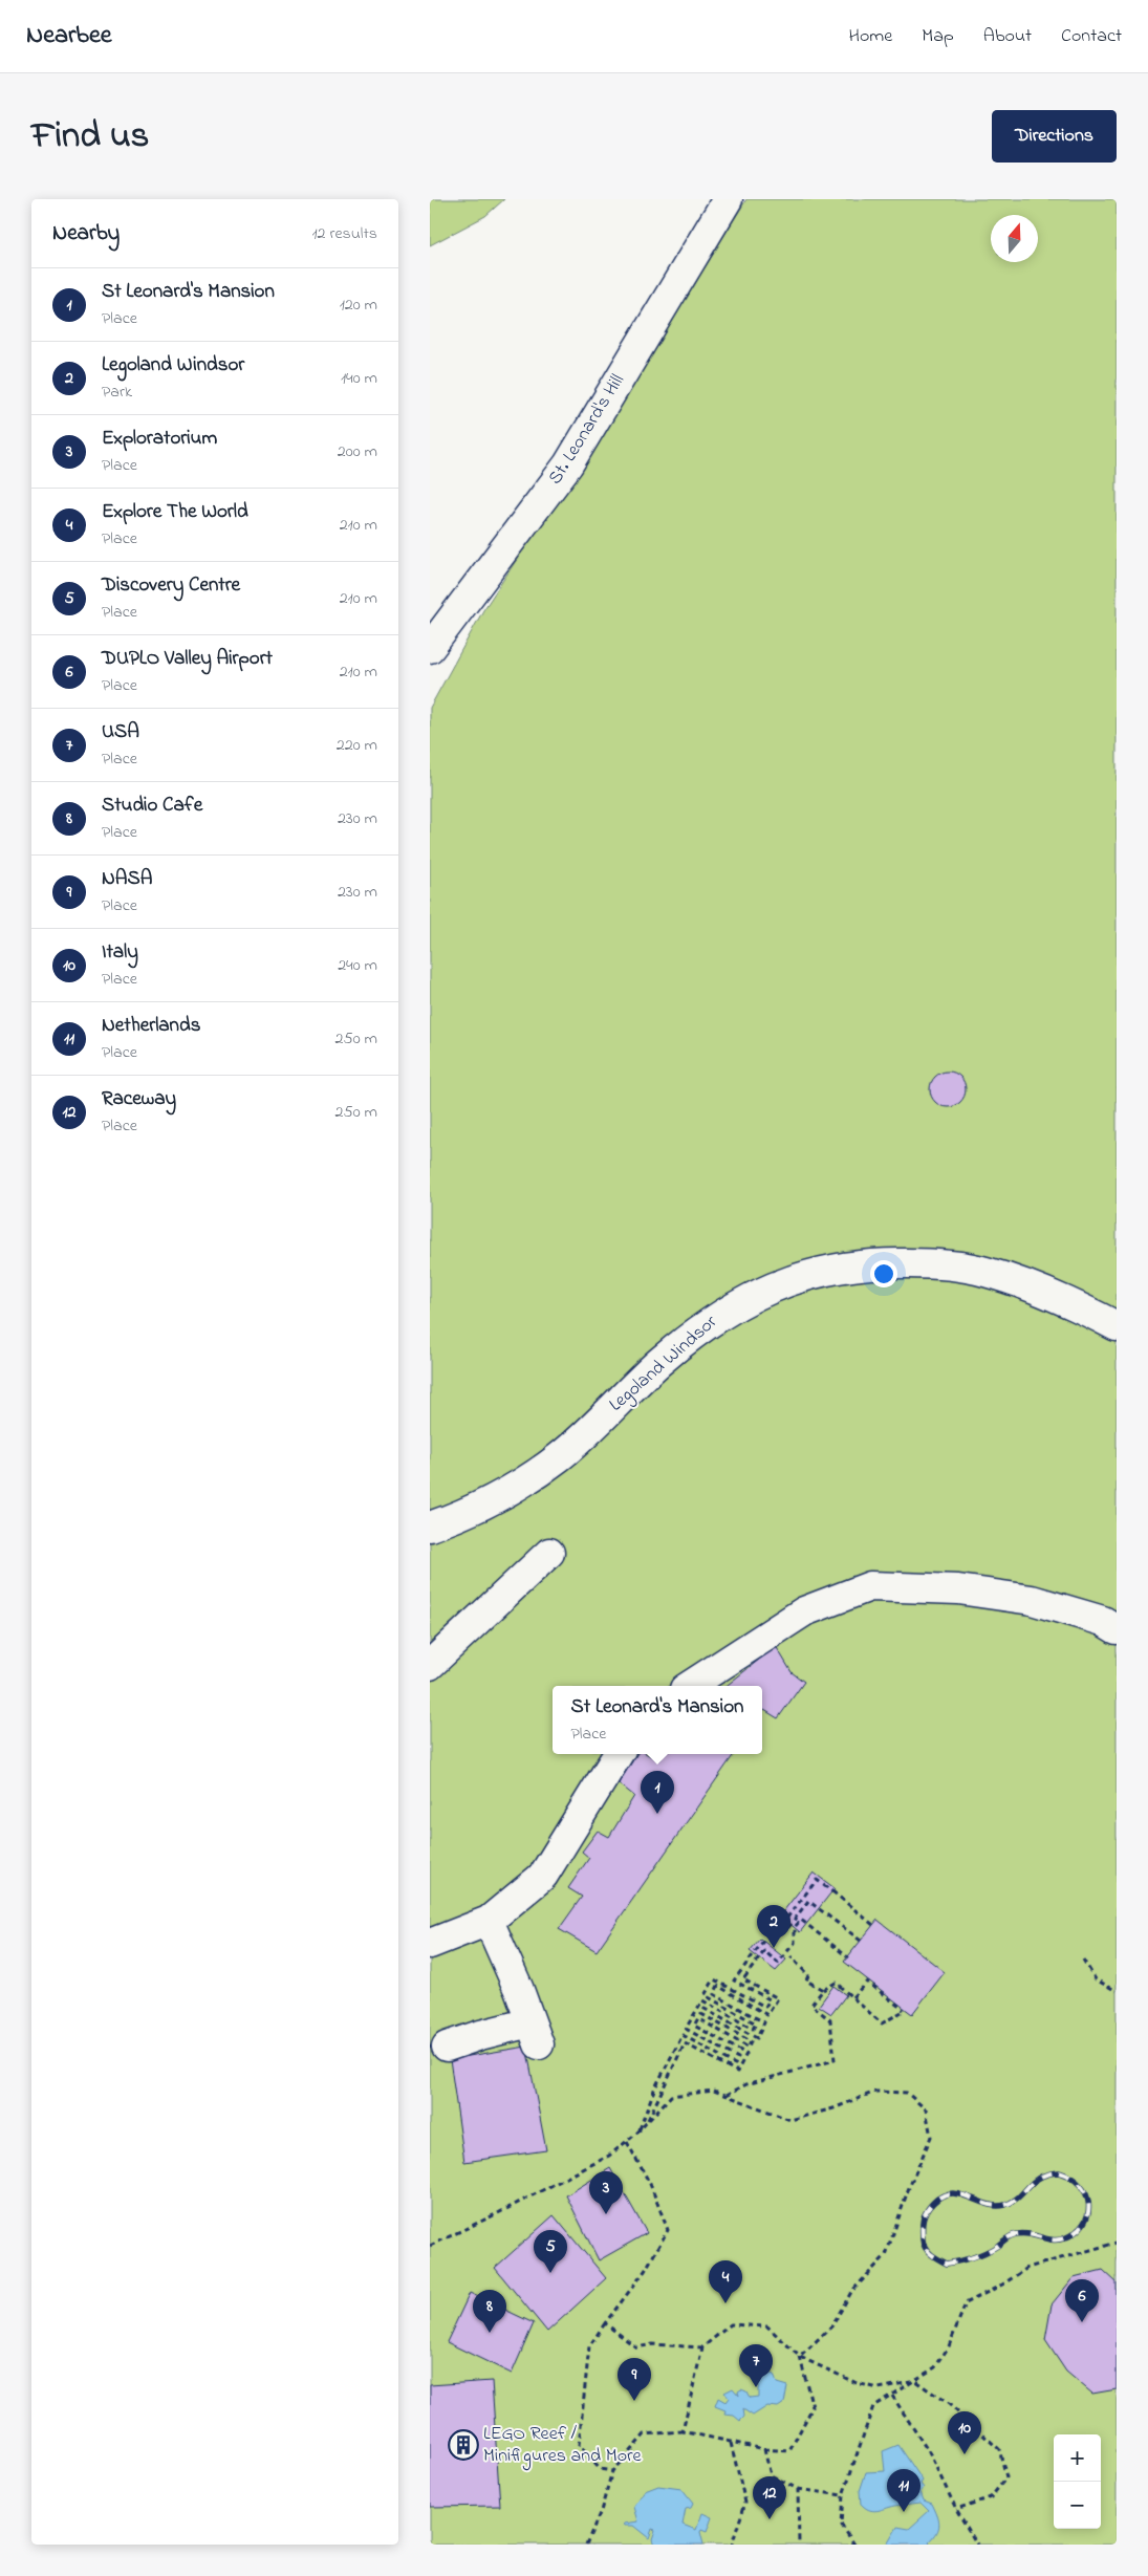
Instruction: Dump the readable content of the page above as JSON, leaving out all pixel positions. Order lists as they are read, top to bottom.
{
  "streets": {
    "street": ["St. Leonard's Hill", "Legoland Windsor"]
  },
  "places": {
    "building": ["LEGO Reef / Minifigures and More"]
  },
  "north": "top",
  "page": {
    "header": "Nearbee",
    "nav": [
      "Home",
      "Map",
      "About",
      "Contact"
    ],
    "title": "Find us",
    "buttons": "Directions",
    "heading": ["Nearby", "12 results"],
    "list": [
      {
        "mark": "1",
        "name": "St Leonard's Mansion",
        "note": "Place",
        "value": "120 m"
      },
      {
        "mark": "2",
        "name": "Legoland Windsor",
        "note": "Park",
        "value": "140 m"
      },
      {
        "mark": "3",
        "name": "Exploratorium",
        "note": "Place",
        "value": "200 m"
      },
      {
        "mark": "4",
        "name": "Explore The World",
        "note": "Place",
        "value": "210 m"
      },
      {
        "mark": "5",
        "name": "Discovery Centre",
        "note": "Place",
        "value": "210 m"
      },
      {
        "mark": "6",
        "name": "DUPLO Valley Airport",
        "note": "Place",
        "value": "210 m"
      },
      {
        "mark": "7",
        "name": "USA",
        "note": "Place",
        "value": "220 m"
      },
      {
        "mark": "8",
        "name": "Studio Cafe",
        "note": "Place",
        "value": "230 m"
      },
      {
        "mark": "9",
        "name": "NASA",
        "note": "Place",
        "value": "230 m"
      },
      {
        "mark": "10",
        "name": "Italy",
        "note": "Place",
        "value": "240 m"
      },
      {
        "mark": "11",
        "name": "Netherlands",
        "note": "Place",
        "value": "250 m"
      },
      {
        "mark": "12",
        "name": "Raceway",
        "note": "Place",
        "value": "250 m"
      }
    ],
    "popup": ["St Leonard's Mansion", "Place"],
    "pins": [
      "1",
      "2",
      "3",
      "5",
      "4",
      "6",
      "8",
      "7",
      "9",
      "10",
      "11",
      "12"
    ],
    "map_buttons": ["+", "−"]
  }
}
